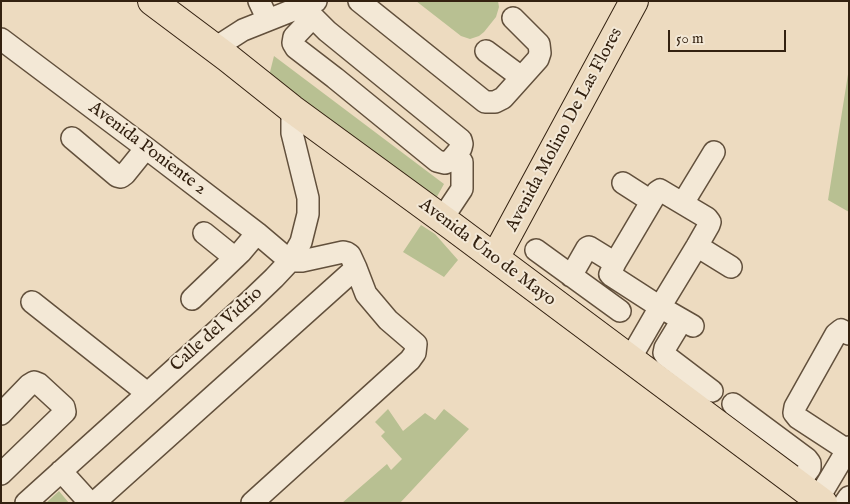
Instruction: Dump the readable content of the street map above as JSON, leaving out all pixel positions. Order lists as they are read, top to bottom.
{
  "streets": {
    "main road": ["Avenida Molino De Las Flores", "Avenida Uno de Mayo"],
    "street": ["Avenida Poniente 2", "Calle del Vidrio"]
  },
  "crossings": [
    ["Avenida Molino De Las Flores", "Avenida Uno de Mayo"],
    ["Avenida Poniente 2", "Calle del Vidrio"],
    ["Avenida Uno de Mayo", "Calle del Vidrio"]
  ],
  "scale_bar": "50 m"
}
